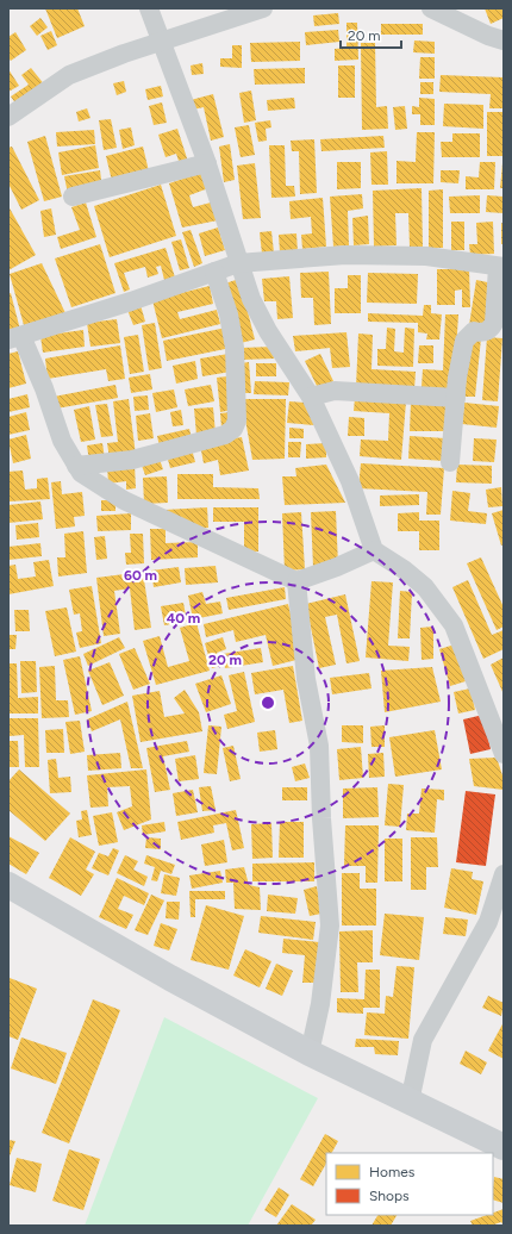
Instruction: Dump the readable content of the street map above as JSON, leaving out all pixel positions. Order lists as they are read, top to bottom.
{
  "legend": ["Homes", "Shops"],
  "scale_bar": "20 m",
  "rings": ["60 m", "40 m", "20 m"]
}
